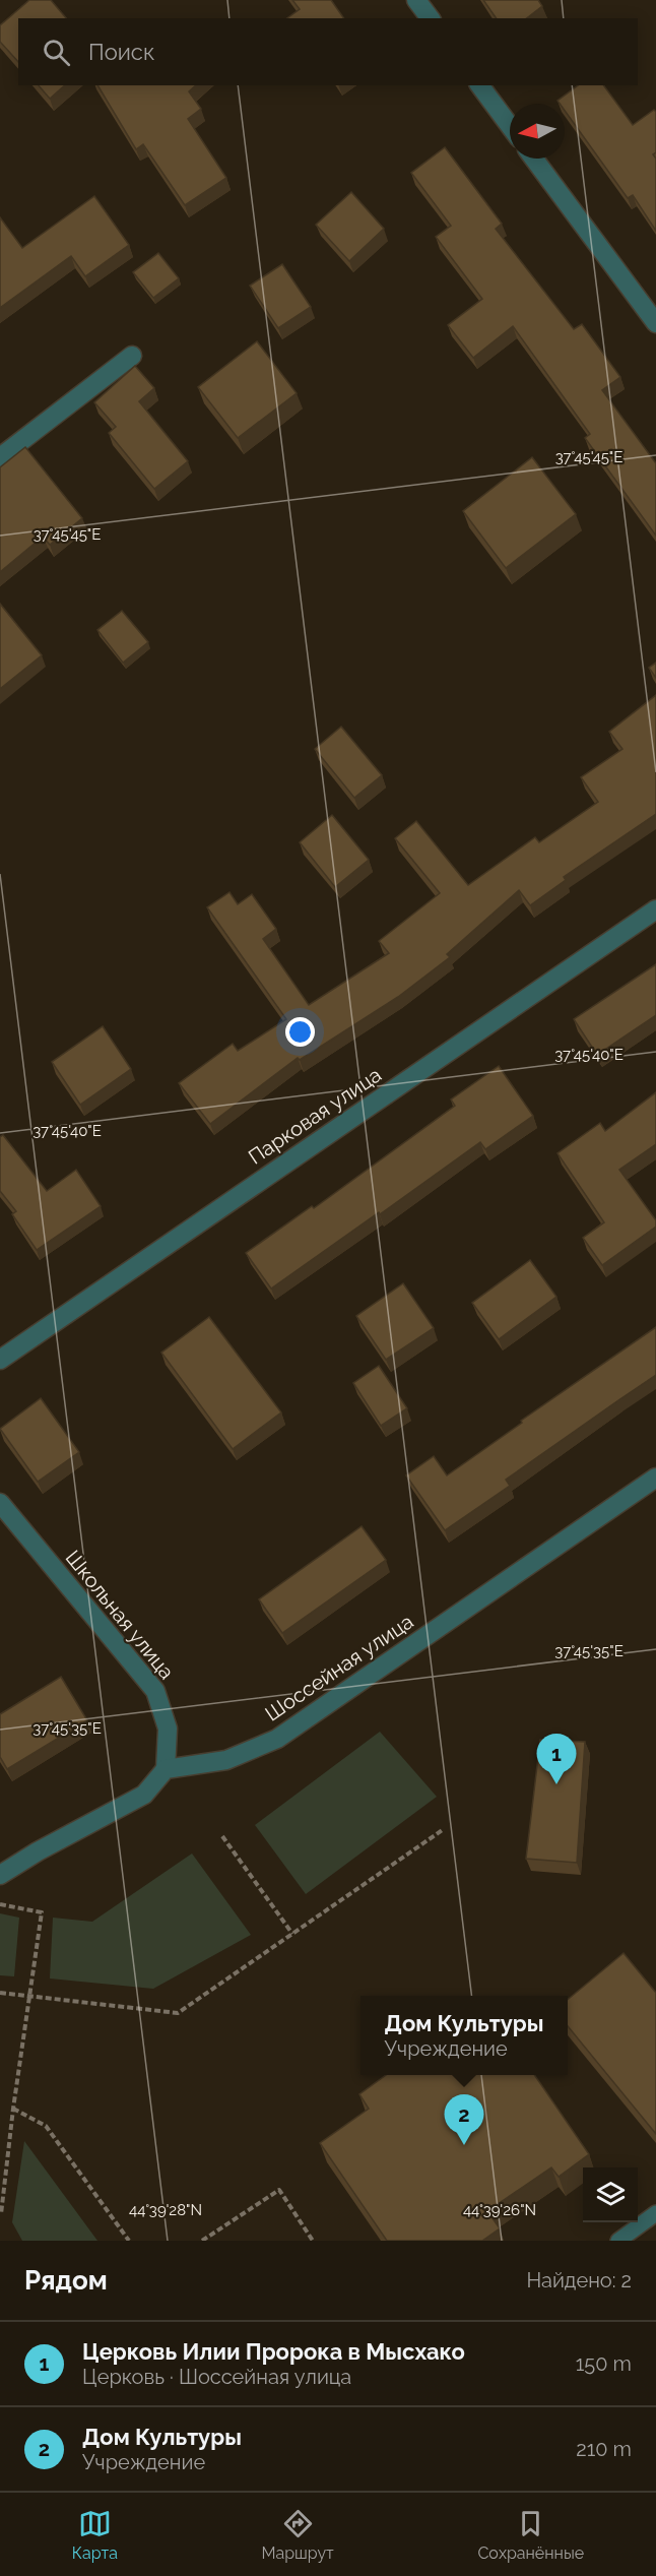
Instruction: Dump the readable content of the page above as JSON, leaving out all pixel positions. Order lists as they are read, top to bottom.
{
  "streets": {
    "street": ["Парковая улица", "Школьная улица", "Шоссейная улица"]
  },
  "crossings": [
    ["Школьная улица", "Шоссейная улица"]
  ],
  "north": "left",
  "page": {
    "search": "Поиск",
    "pins": ["1", "2"],
    "popup": ["Дом Культуры", "Учреждение"],
    "heading": ["Рядом", "Найдено: 2"],
    "list": [
      {
        "mark": "1",
        "name": "Церковь Илии Пророка в Мысхако",
        "note": "Церковь · Шоссейная улица",
        "value": "150 m"
      },
      {
        "mark": "2",
        "name": "Дом Культуры",
        "note": "Учреждение",
        "value": "210 m"
      }
    ],
    "nav": ["Карта", "Маршрут", "Сохранённые"]
  },
  "coordinates": [
    "37°45'45\"E",
    "37°45'40\"E",
    "37°45'35\"E",
    "44°39'28\"N",
    "44°39'26\"N"
  ]
}
